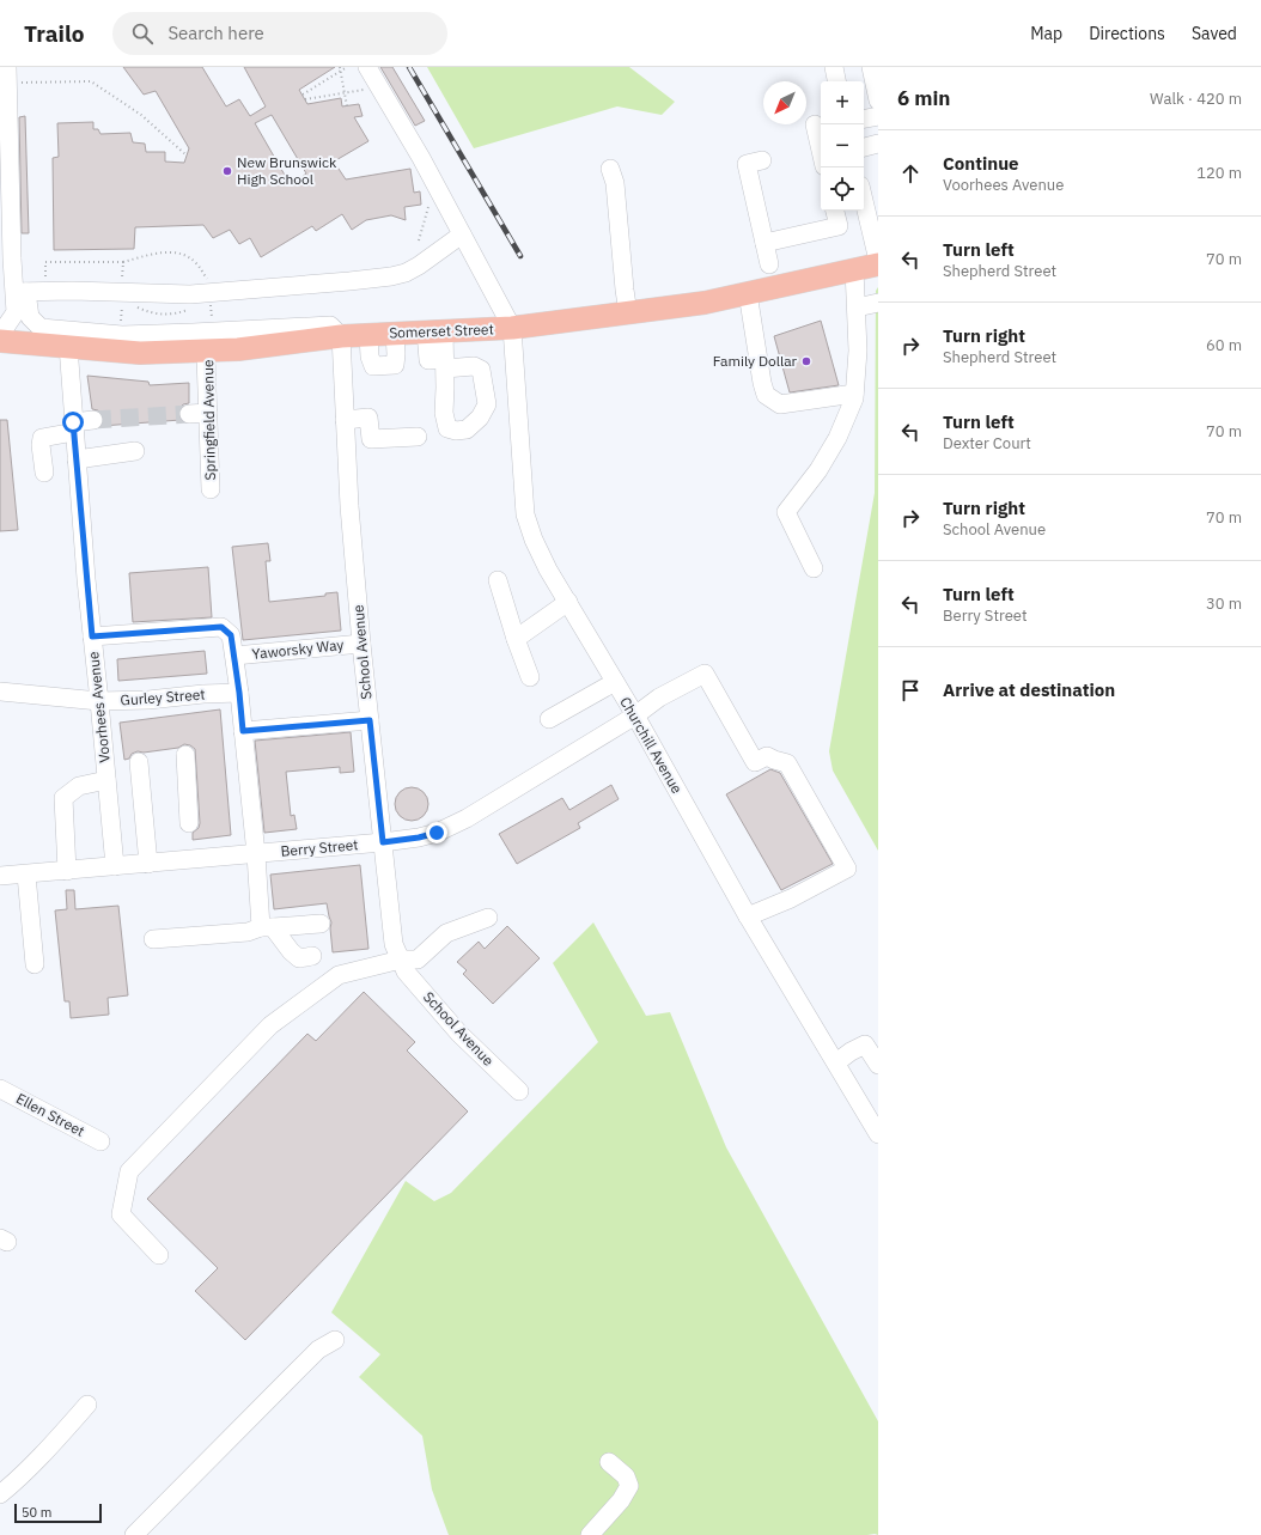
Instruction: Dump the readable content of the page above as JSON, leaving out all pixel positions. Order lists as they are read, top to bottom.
{
  "streets": {
    "main road": ["Somerset Street"],
    "street": [
      "Springfield Avenue",
      "Yaworsky Way",
      "School Avenue",
      "Gurley Street",
      "Voorhees Avenue",
      "Churchill Avenue",
      "Berry Street",
      "Ellen Street"
    ]
  },
  "crossings": [
    ["Somerset Street", "Springfield Avenue"],
    ["Somerset Street", "School Avenue"],
    ["Somerset Street", "Voorhees Avenue"],
    ["Somerset Street", "Churchill Avenue"],
    ["Yaworsky Way", "School Avenue"],
    ["School Avenue", "Berry Street"],
    ["Gurley Street", "Voorhees Avenue"],
    ["Voorhees Avenue", "Berry Street"],
    ["Churchill Avenue", "Berry Street"]
  ],
  "places": ["New Brunswick High School", "Family Dollar"],
  "scale_bar": "50 m",
  "north": "bottom left",
  "page": {
    "header": "Trailo",
    "search": "Search here",
    "nav": ["Map", "Directions", "Saved"],
    "heading": ["6 min", "Walk · 420 m"],
    "map_buttons": ["+", "−"],
    "list": [
      ["Continue", "Voorhees Avenue", "120 m"],
      ["Turn left", "Shepherd Street", "70 m"],
      ["Turn right", "Shepherd Street", "60 m"],
      ["Turn left", "Dexter Court", "70 m"],
      ["Turn right", "School Avenue", "70 m"],
      ["Turn left", "Berry Street", "30 m"],
      "Arrive at destination"
    ],
    "scale": "50 m"
  }
}
